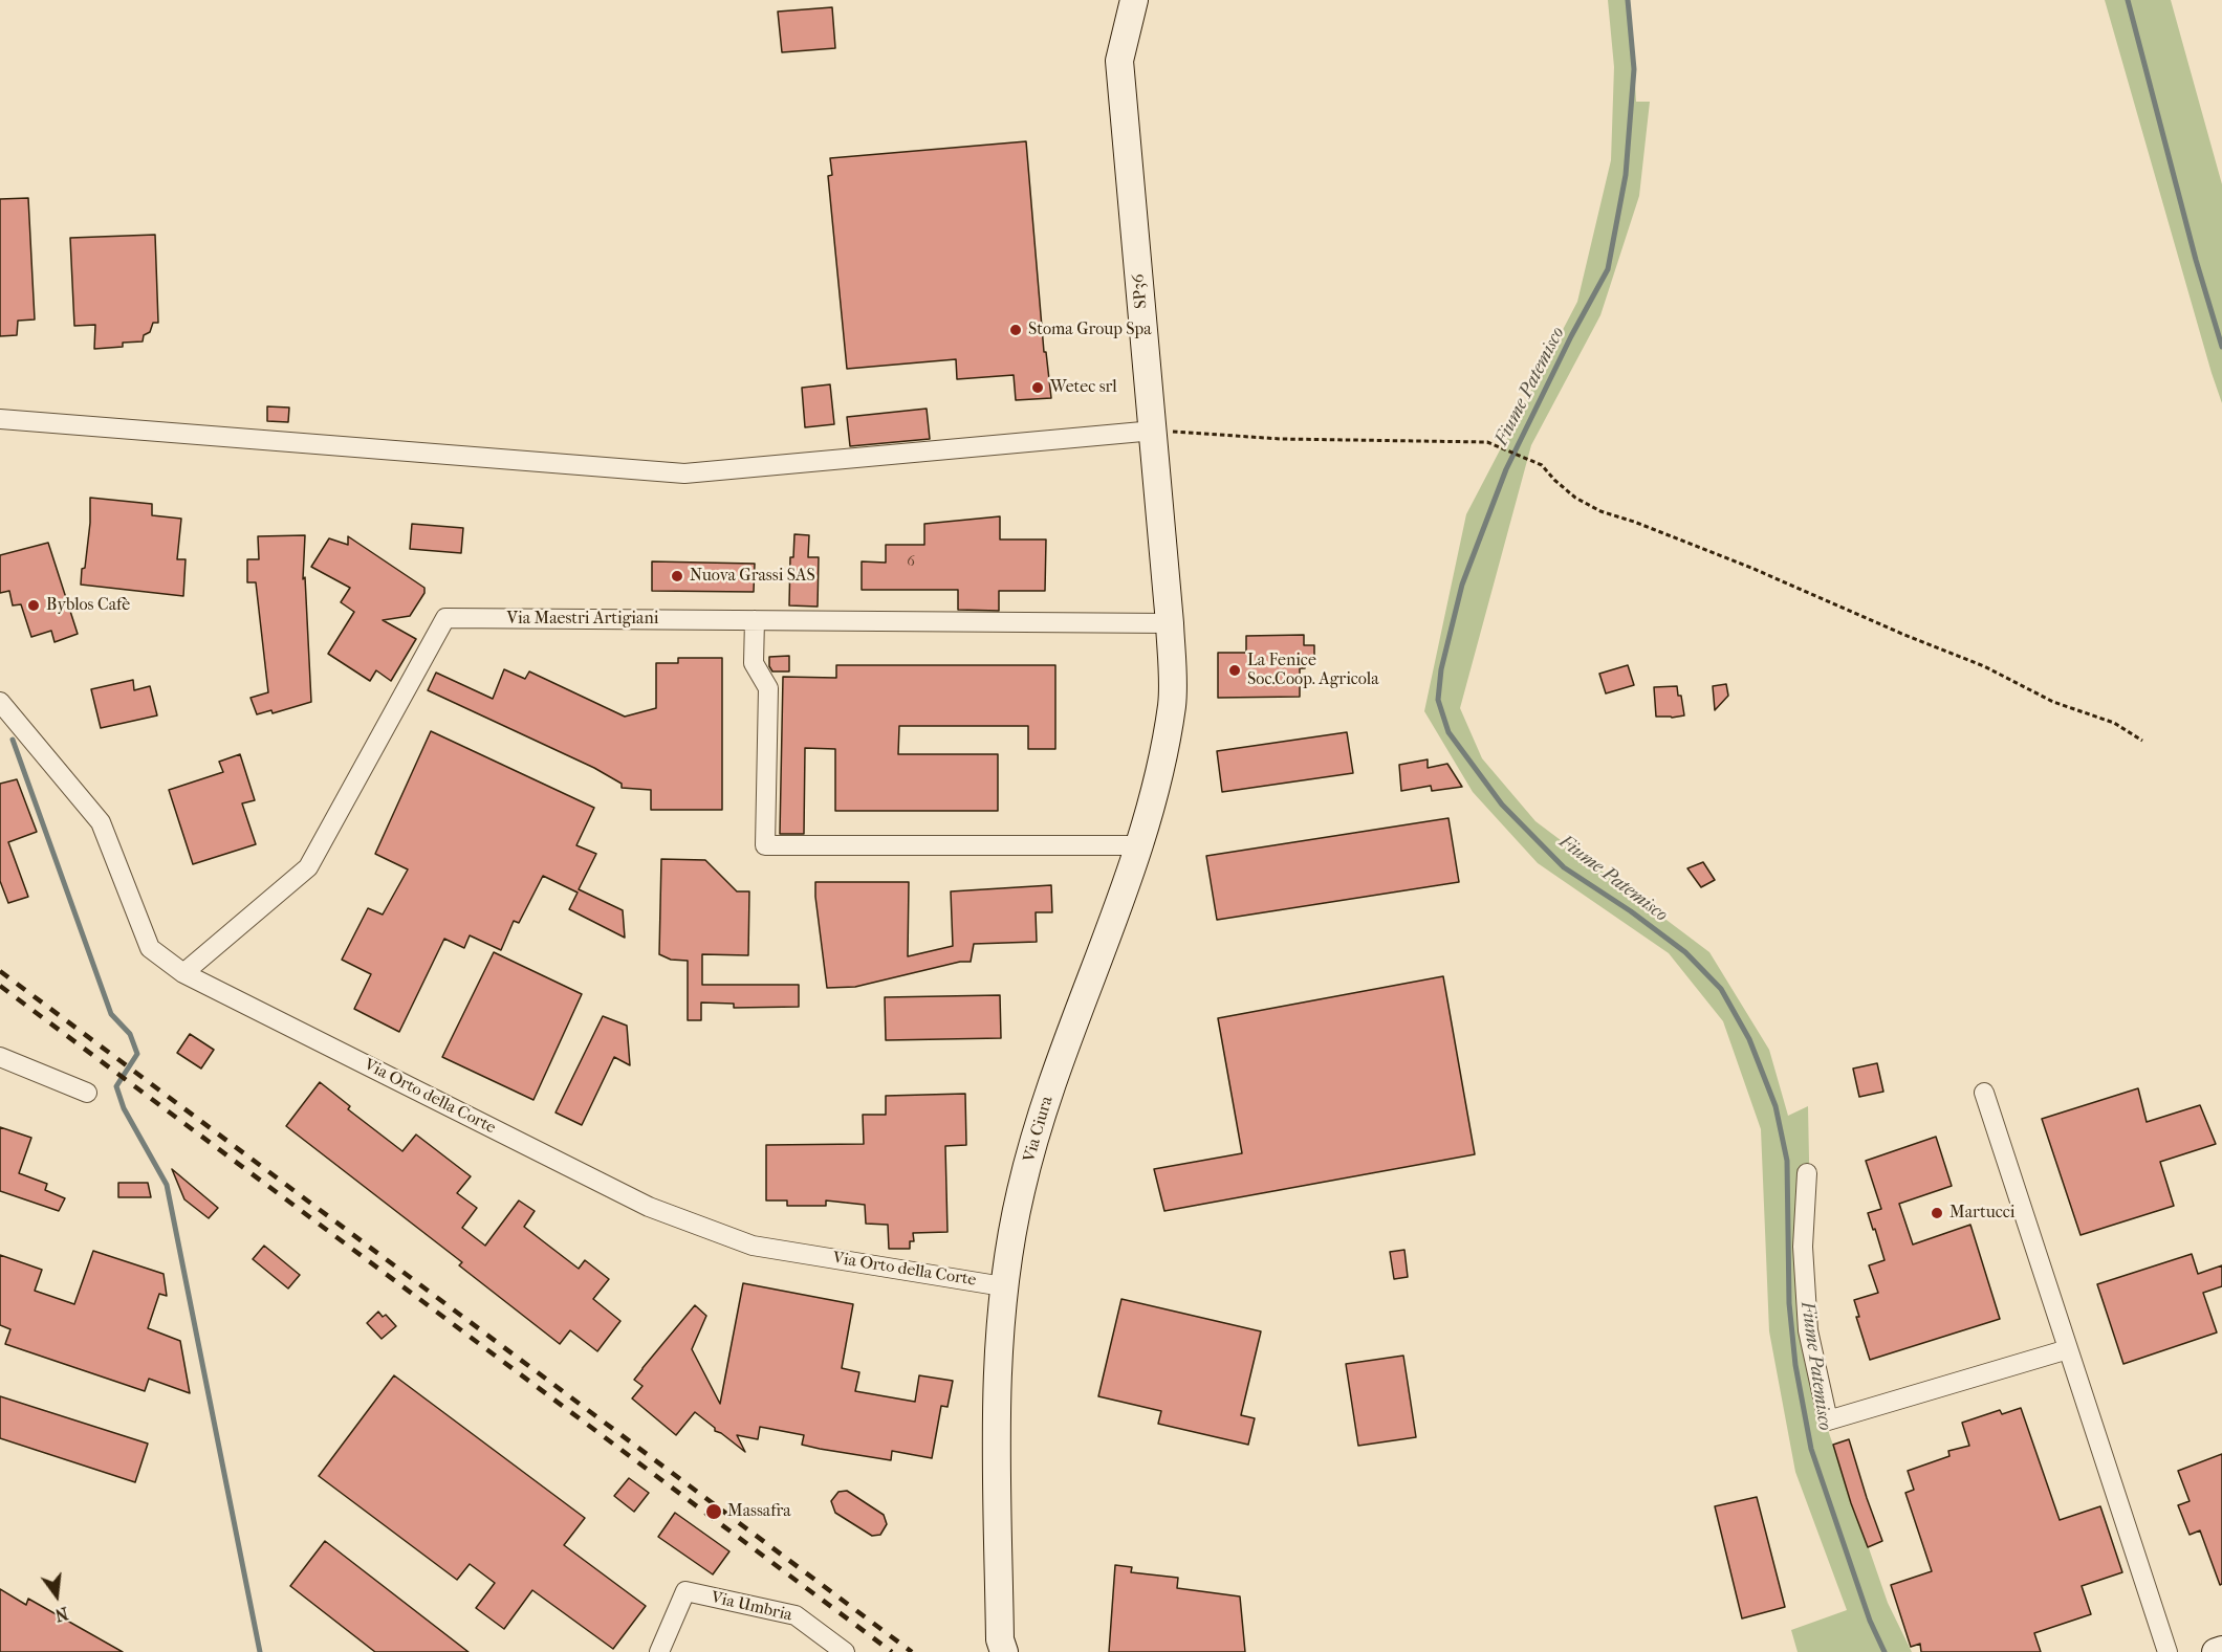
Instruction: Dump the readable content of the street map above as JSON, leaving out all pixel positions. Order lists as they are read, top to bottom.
{
  "streets": {
    "main road": ["SP36", "Via Ciura"],
    "street": ["Via Maestri Artigiani", "Via Orto della Corte", "Via Umbria"]
  },
  "crossings": [
    ["SP36", "Via Maestri Artigiani"],
    ["SP36", "Via Ciura"],
    ["Via Maestri Artigiani", "Via Orto della Corte"],
    ["Via Maestri Artigiani", "Via Ciura"],
    ["Via Orto della Corte", "Via Ciura"]
  ],
  "water": ["Fiume Patemisco"],
  "places": [
    "Stoma Group Spa",
    "Wetec srl",
    "Nuova Grassi SAS",
    "Byblos Cafè",
    "La Fenice Soc.Coop. Agricola",
    "Martucci",
    "Massafra"
  ],
  "house_numbers": ["6"],
  "north": "bottom"
}
